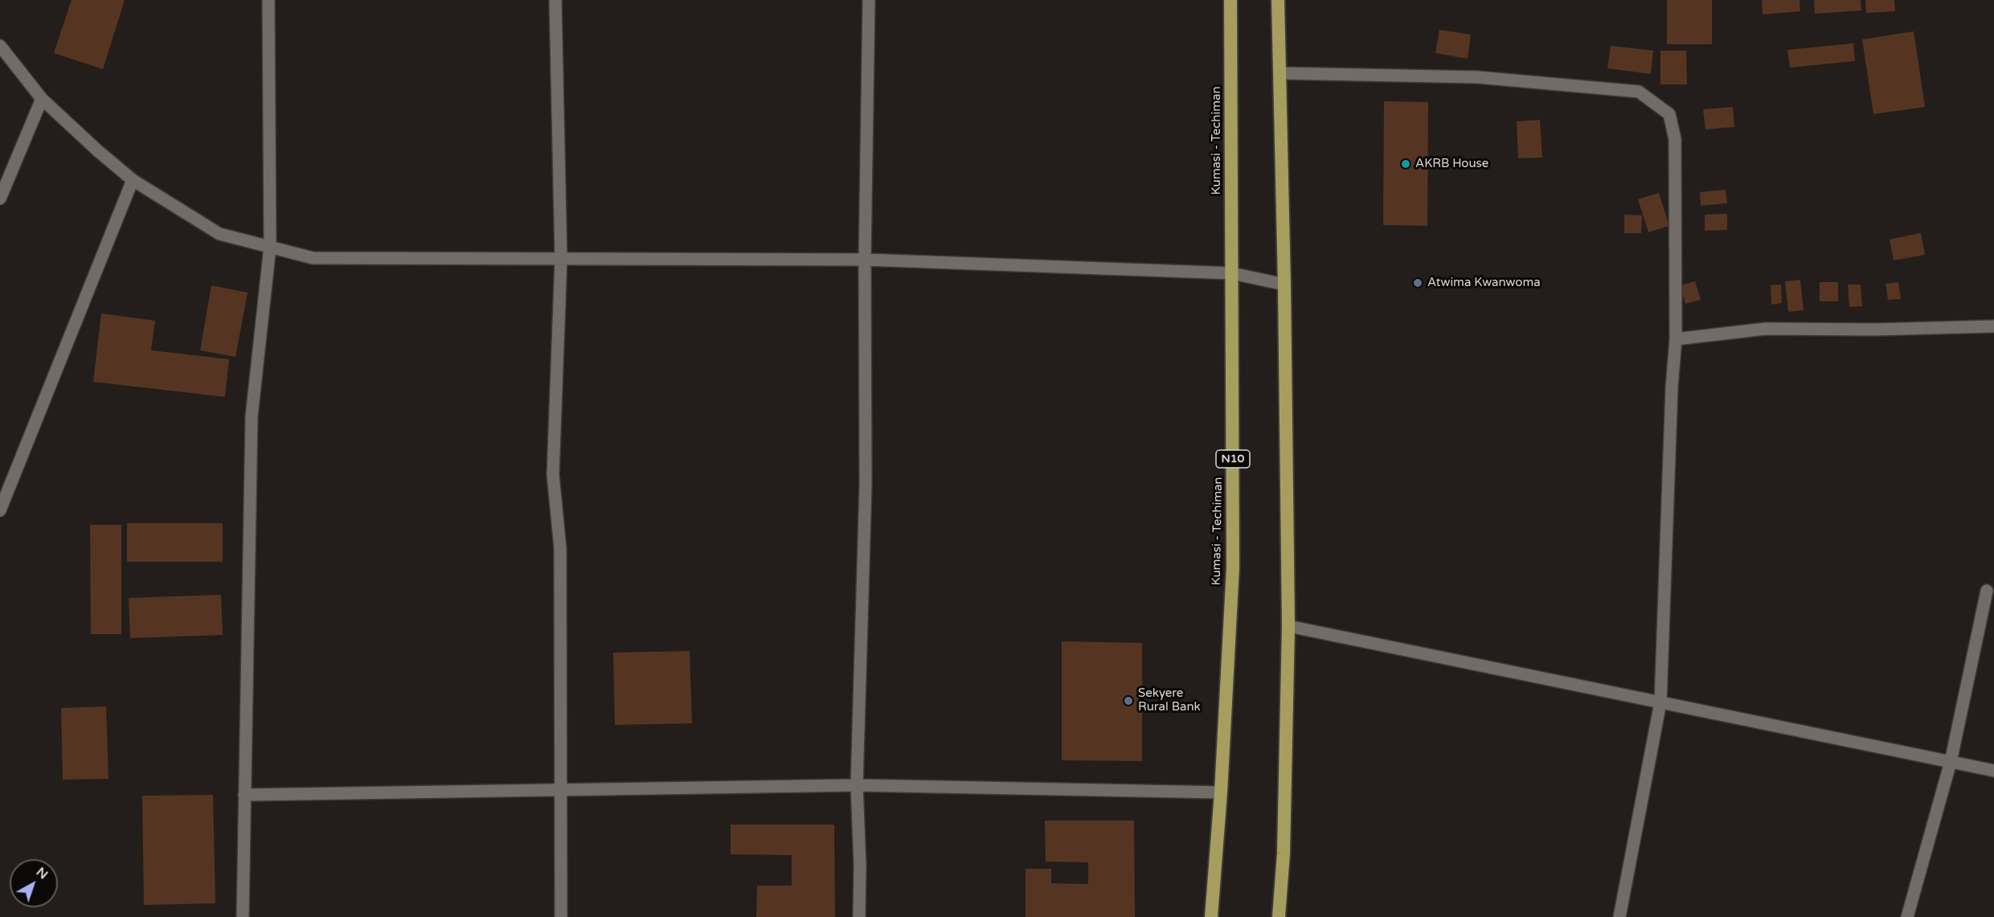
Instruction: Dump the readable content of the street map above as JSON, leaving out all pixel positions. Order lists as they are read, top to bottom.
{
  "streets": {
    "highway": ["Kumasi - Techiman", "N10"]
  },
  "places": ["AKRB House", "Atwima Kwanwoma", "Sekyere Rural Bank"],
  "north": "top right"
}
